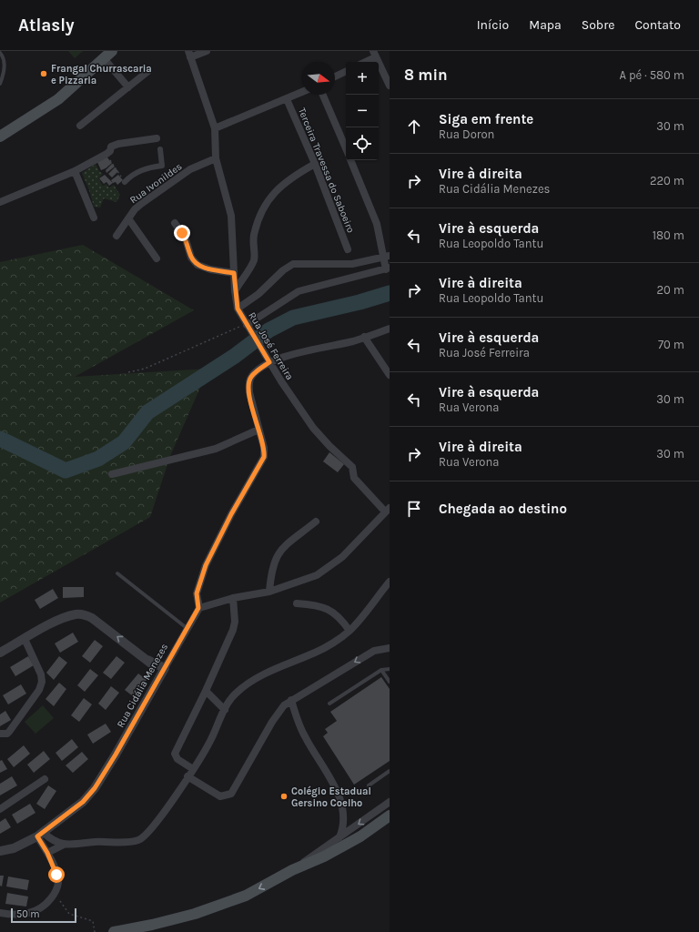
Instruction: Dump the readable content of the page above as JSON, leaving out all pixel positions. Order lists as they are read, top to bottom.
{
  "streets": {
    "street": [
      "Terceira Travessa do Saboeiro",
      "Rua Ivonildes",
      "Rua José Ferreira",
      "Rua Cidália Menezes"
    ]
  },
  "crossings": [
    ["Rua Ivonildes", "Rua José Ferreira"]
  ],
  "places": ["Frangal Churrascaria e Pizzaria", "Colégio Estadual Gersino Coelho"],
  "scale_bar": "50 m",
  "north": "right",
  "page": {
    "header": "Atlasly",
    "nav": [
      "Início",
      "Mapa",
      "Sobre",
      "Contato"
    ],
    "heading": ["8 min", "A pé · 580 m"],
    "map_buttons": ["+", "−"],
    "list": [
      ["Siga em frente", "Rua Doron", "30 m"],
      ["Vire à direita", "Rua Cidália Menezes", "220 m"],
      ["Vire à esquerda", "Rua Leopoldo Tantu", "180 m"],
      ["Vire à direita", "Rua Leopoldo Tantu", "20 m"],
      ["Vire à esquerda", "Rua José Ferreira", "70 m"],
      ["Vire à esquerda", "Rua Verona", "30 m"],
      ["Vire à direita", "Rua Verona", "30 m"],
      "Chegada ao destino"
    ],
    "scale": "50 m"
  }
}
